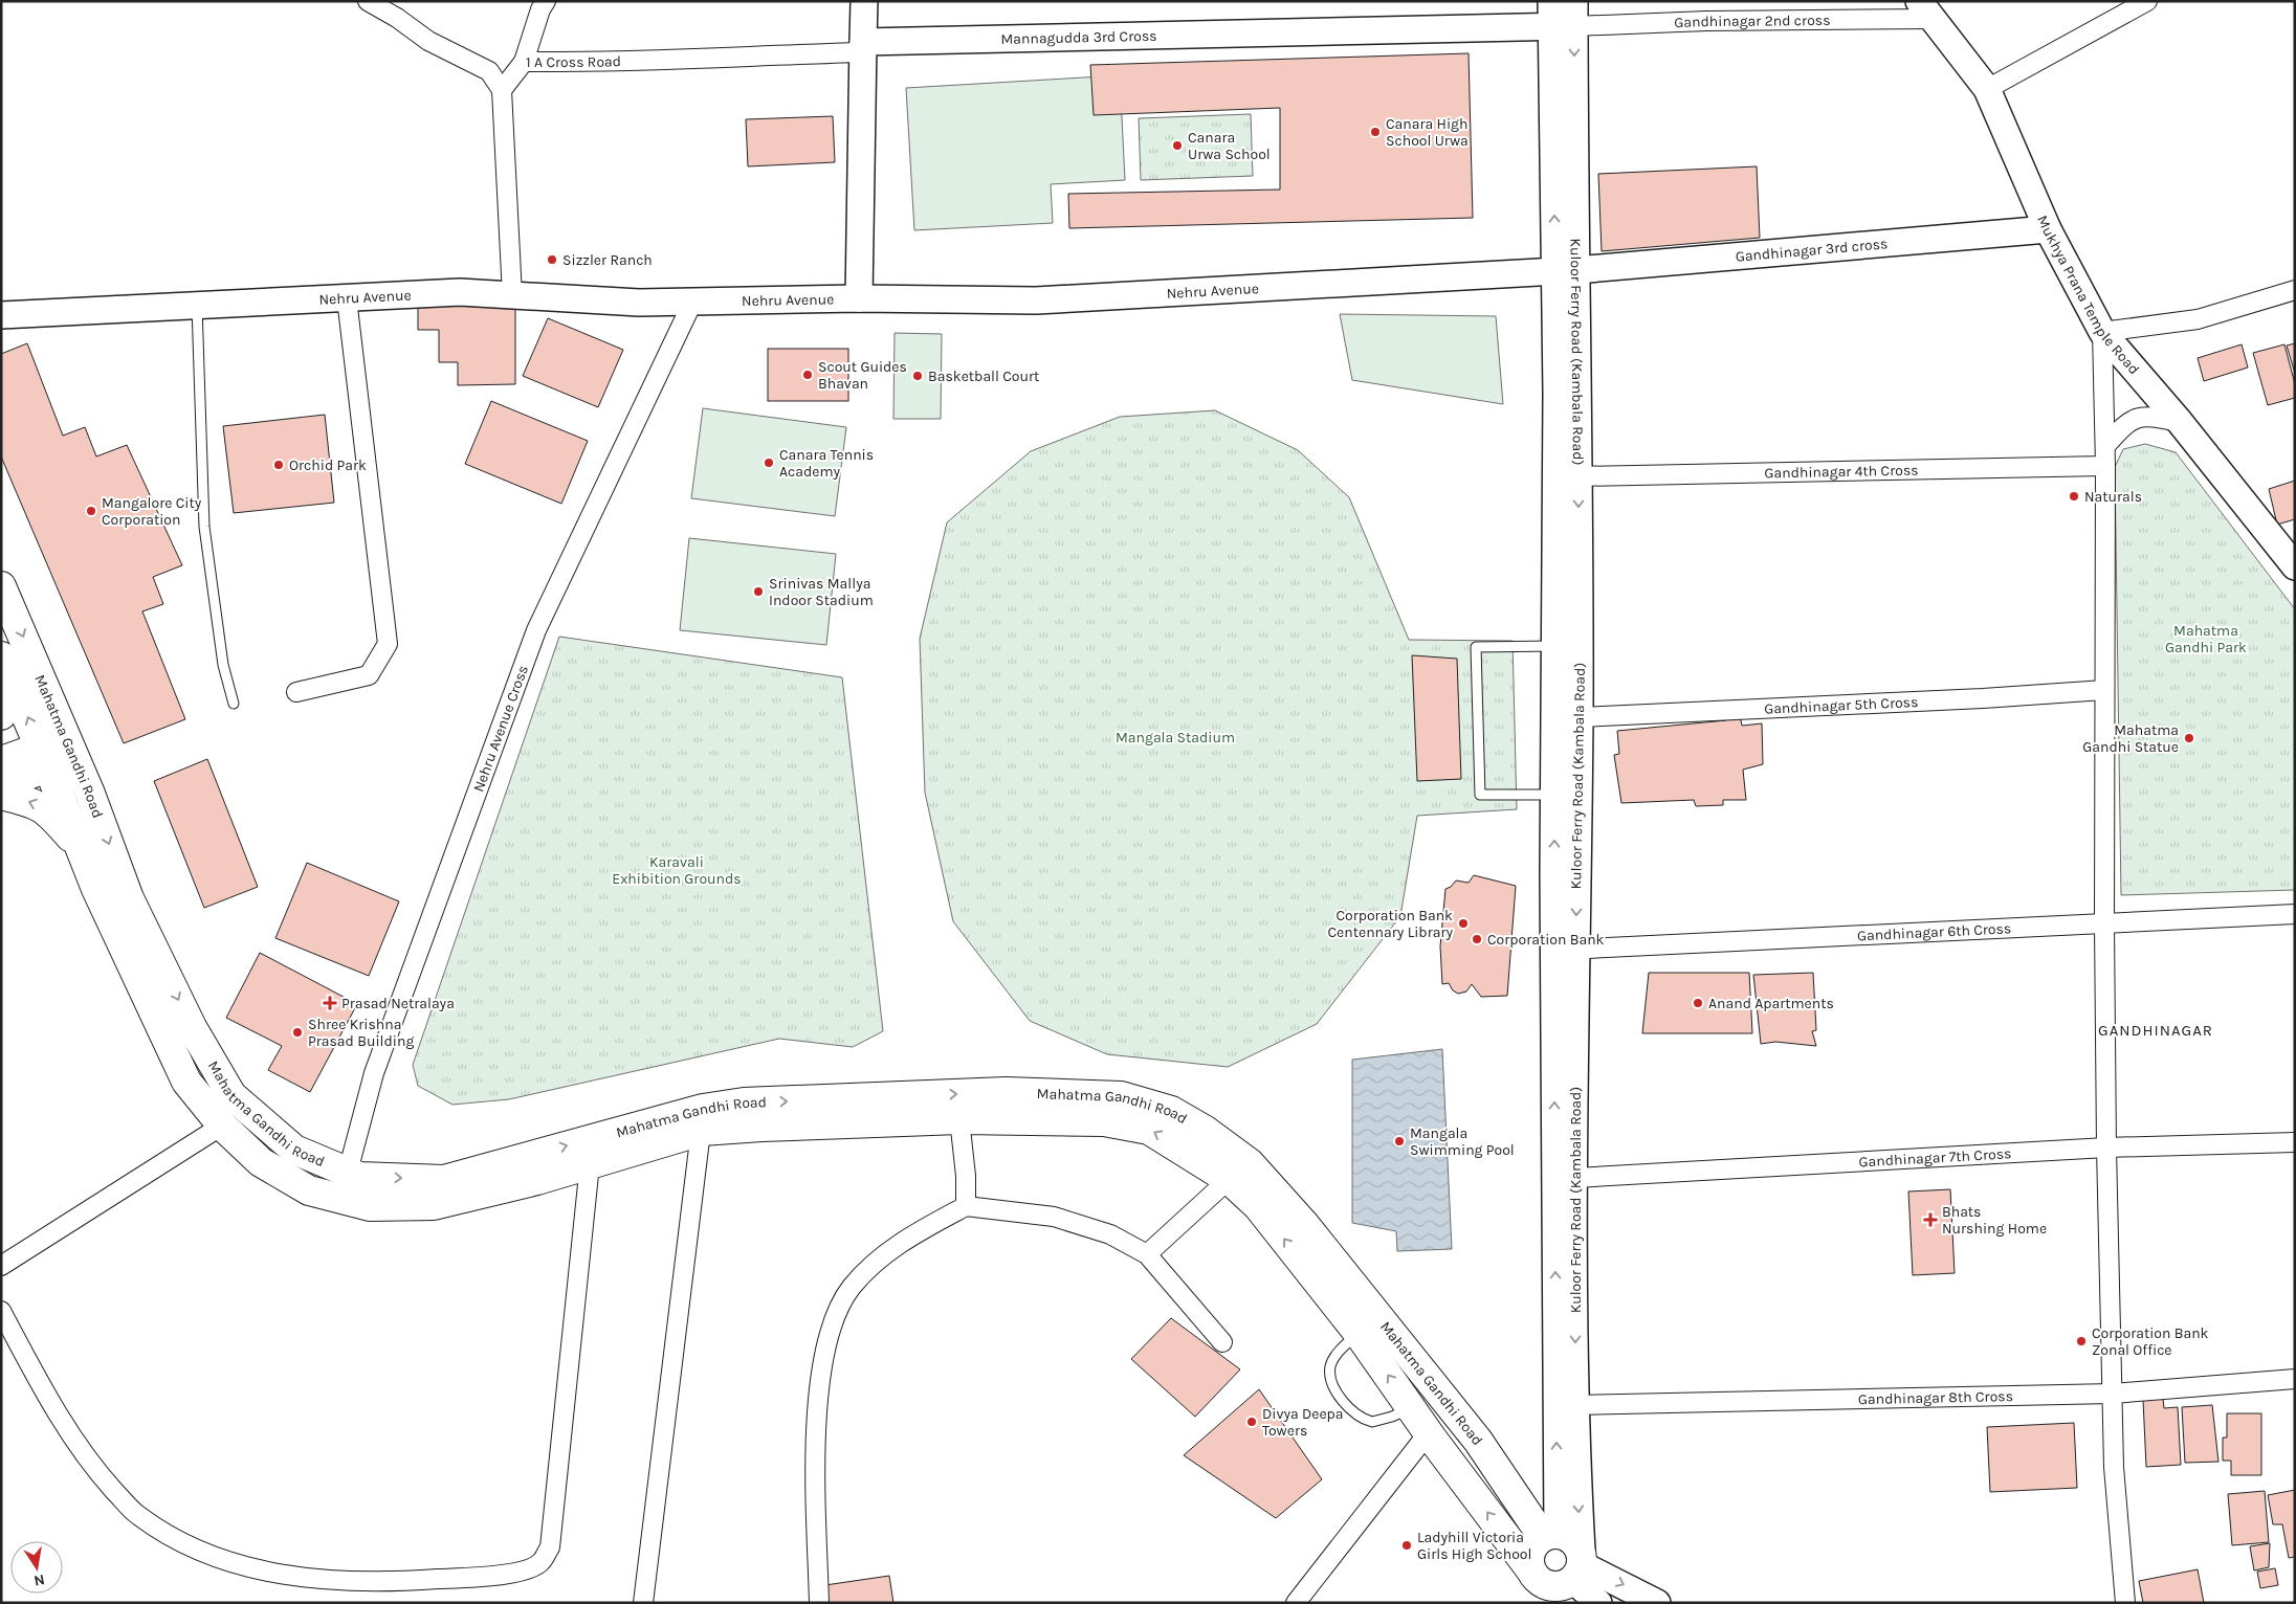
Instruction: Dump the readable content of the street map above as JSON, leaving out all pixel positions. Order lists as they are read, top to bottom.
{
  "streets": {
    "main road": ["Mahatma Gandhi Road"],
    "street": [
      "Gandhinagar 2nd cross",
      "Mannagudda 3rd Cross",
      "1 A Cross Road",
      "Gandhinagar 3rd cross",
      "Nehru Avenue",
      "Mukhya Prana Temple Road",
      "Kuloor Ferry Road (Kambala Road)",
      "Gandhinagar 4th Cross",
      "Gandhinagar 5th Cross",
      "Nehru Avenue Cross",
      "Gandhinagar 6th Cross",
      "Gandhinagar 7th Cross",
      "Gandhinagar 8th Cross"
    ]
  },
  "crossings": [
    ["Gandhinagar 2nd cross", "Mannagudda 3rd Cross"],
    ["Gandhinagar 2nd cross", "Mukhya Prana Temple Road"],
    ["Gandhinagar 2nd cross", "Kuloor Ferry Road (Kambala Road)"],
    ["Mannagudda 3rd Cross", "1 A Cross Road"],
    ["Mannagudda 3rd Cross", "Kuloor Ferry Road (Kambala Road)"],
    ["Gandhinagar 3rd cross", "Nehru Avenue"],
    ["Gandhinagar 3rd cross", "Mukhya Prana Temple Road"],
    ["Gandhinagar 3rd cross", "Kuloor Ferry Road (Kambala Road)"],
    ["Nehru Avenue", "Kuloor Ferry Road (Kambala Road)"],
    ["Nehru Avenue", "Nehru Avenue Cross"],
    ["Kuloor Ferry Road (Kambala Road)", "Gandhinagar 4th Cross"],
    ["Kuloor Ferry Road (Kambala Road)", "Gandhinagar 5th Cross"],
    ["Kuloor Ferry Road (Kambala Road)", "Mahatma Gandhi Road"],
    ["Kuloor Ferry Road (Kambala Road)", "Gandhinagar 6th Cross"],
    ["Kuloor Ferry Road (Kambala Road)", "Gandhinagar 7th Cross"],
    ["Kuloor Ferry Road (Kambala Road)", "Gandhinagar 8th Cross"],
    ["Nehru Avenue Cross", "Mahatma Gandhi Road"]
  ],
  "districts": ["GANDHINAGAR"],
  "parks": ["Mahatma Gandhi Park", "Mangala Stadium", "Karavali Exhibition Grounds"],
  "places": {
    "other": [
      "Canara High School Urwa",
      "Canara Urwa School",
      "Sizzler Ranch",
      "Scout Guides Bhavan",
      "Basketball Court",
      "Canara Tennis Academy",
      "Orchid Park",
      "Naturals",
      "Mangalore City Corporation",
      "Srinivas Mallya Indoor Stadium",
      "Mahatma Gandhi Statue",
      "Corporation Bank Centennary Library",
      "Corporation Bank",
      "Anand Apartments",
      "Shree Krishna Prasad Building",
      "Mangala Swimming Pool",
      "Corporation Bank Zonal Office",
      "Divya Deepa Towers",
      "Ladyhill Victoria Girls High School"
    ],
    "health": ["Prasad Netralaya", "Bhats Nurshing Home"]
  },
  "north": "bottom"
}
